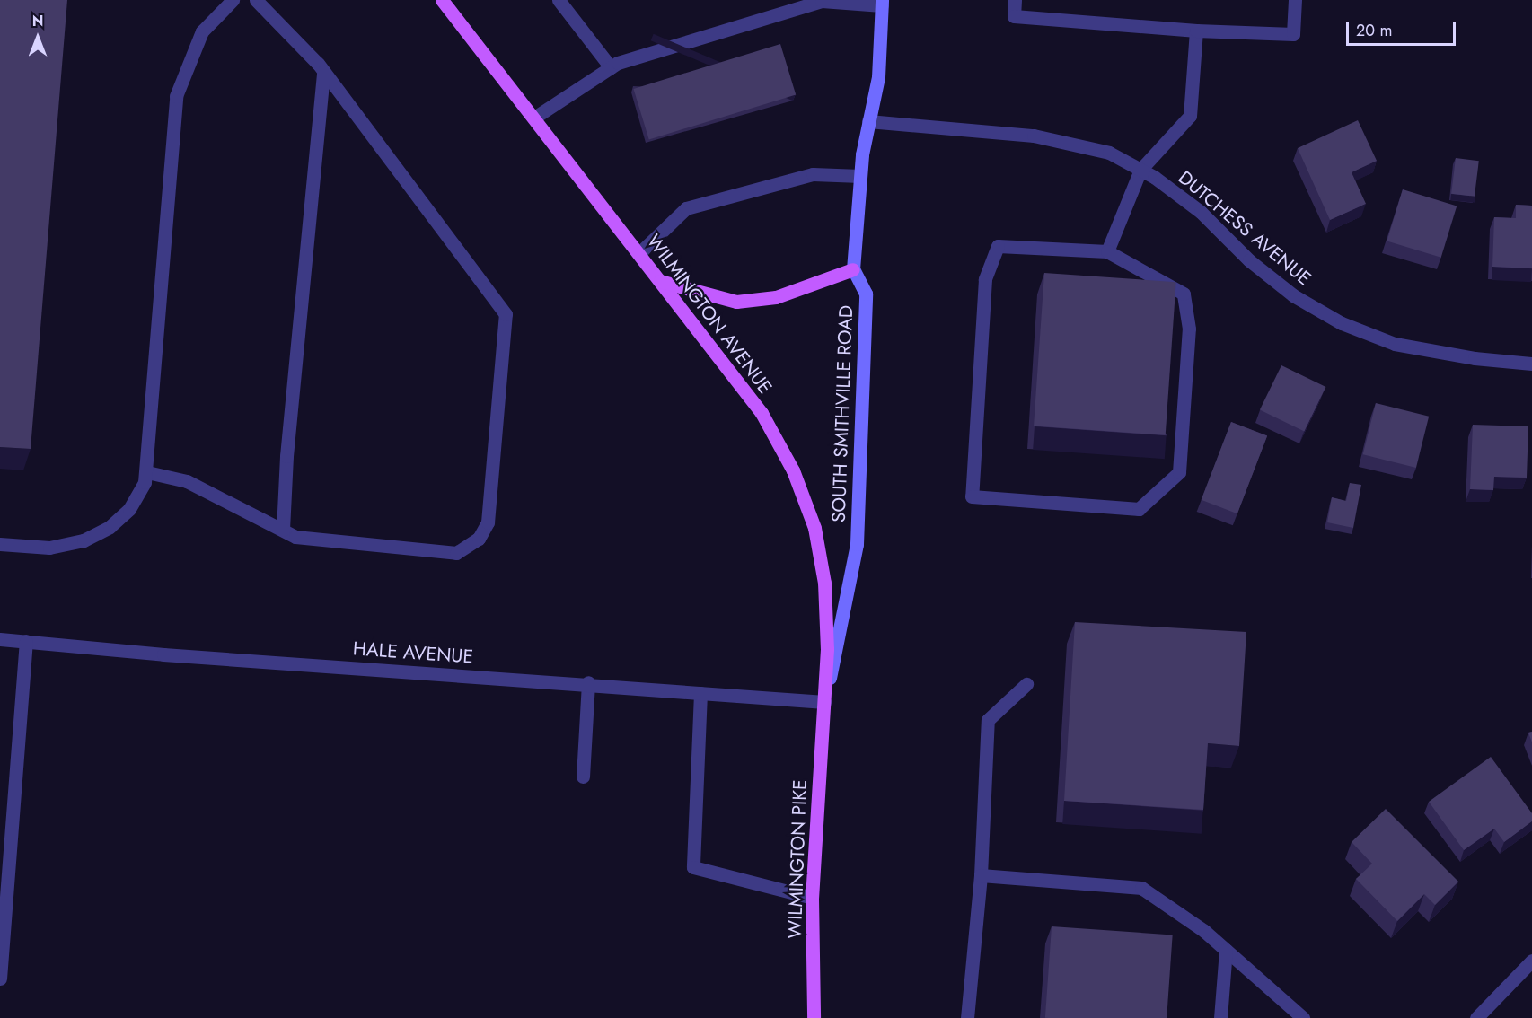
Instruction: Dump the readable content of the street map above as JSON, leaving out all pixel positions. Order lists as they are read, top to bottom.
{
  "streets": {
    "main road": ["WILMINGTON AVENUE", "SOUTH SMITHVILLE ROAD", "WILMINGTON PIKE"],
    "street": ["DUTCHESS AVENUE", "HALE AVENUE"]
  },
  "crossings": [
    ["WILMINGTON AVENUE", "SOUTH SMITHVILLE ROAD"],
    ["WILMINGTON AVENUE", "HALE AVENUE"],
    ["WILMINGTON AVENUE", "WILMINGTON PIKE"],
    ["SOUTH SMITHVILLE ROAD", "HALE AVENUE"],
    ["SOUTH SMITHVILLE ROAD", "WILMINGTON PIKE"],
    ["HALE AVENUE", "WILMINGTON PIKE"]
  ],
  "scale_bar": "20 m",
  "north": "top"
}
